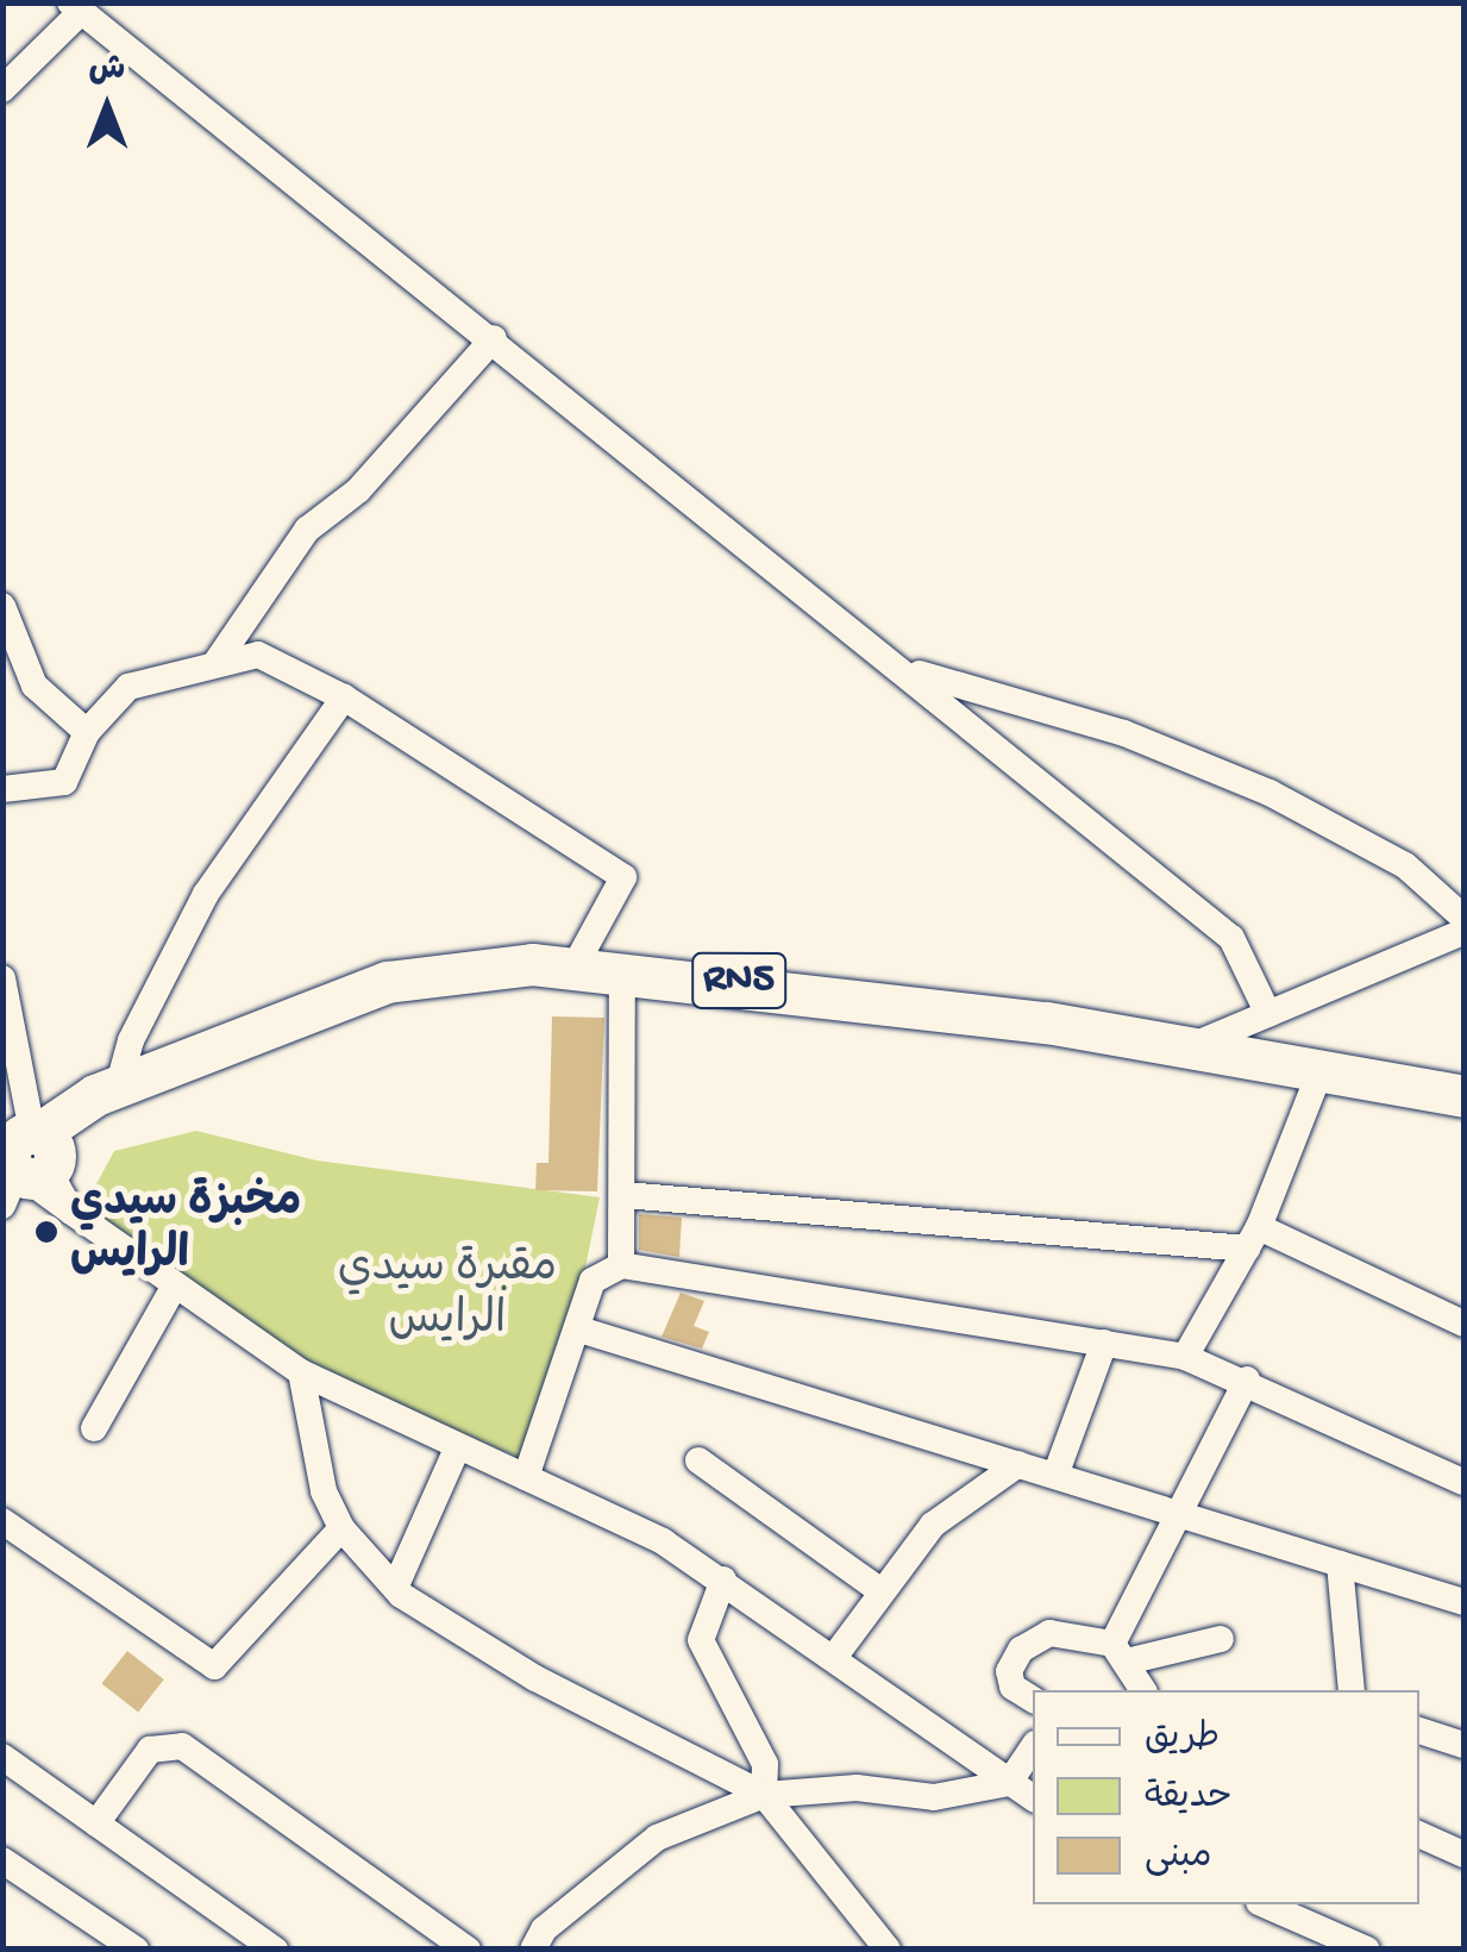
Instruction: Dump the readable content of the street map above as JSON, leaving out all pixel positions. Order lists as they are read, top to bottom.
{
  "streets": {
    "main road": ["RN5"]
  },
  "parks": ["مقبرة سيدي الرايس"],
  "places": ["مخبزة سيدي الرايس"],
  "legend": ["طريق", "حديقة", "مبنى"],
  "north": "top"
}
